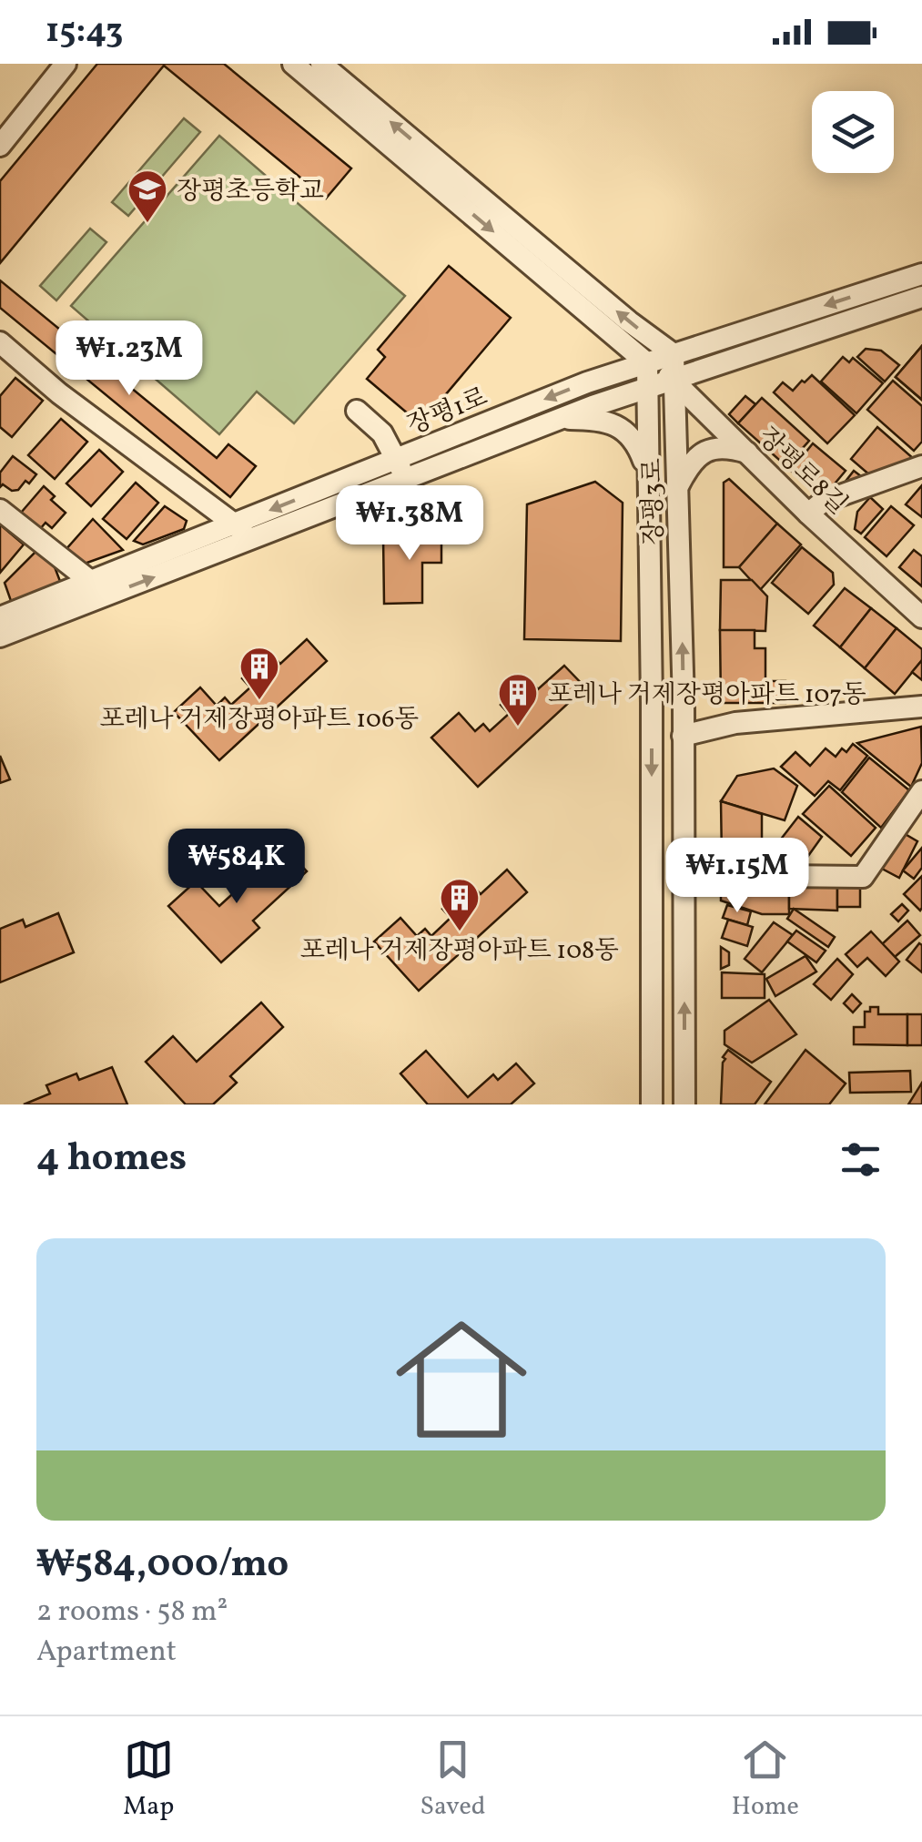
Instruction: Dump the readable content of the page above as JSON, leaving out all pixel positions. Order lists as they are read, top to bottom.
{
  "streets": {
    "street": ["장평1로", "장평로8길", "장평3로"]
  },
  "crossings": [
    ["장평1로", "장평로8길"],
    ["장평1로", "장평3로"],
    ["장평로8길", "장평3로"]
  ],
  "places": {
    "school or university": ["장평초등학교"],
    "building": ["포레나 거제장평아파트 106동", "포레나 거제장평아파트 107동", "포레나 거제장평아파트 108동"]
  },
  "page": {
    "status": "15:43",
    "price": [
      "₩1.23M",
      "₩1.38M",
      "₩584K",
      "₩1.15M"
    ],
    "heading": "4 homes",
    "list": [
      {
        "name": "₩584,000/mo",
        "note": "2 rooms · 58 m² · Apartment"
      }
    ],
    "tabs": ["Map", "Saved", "Home"]
  }
}
